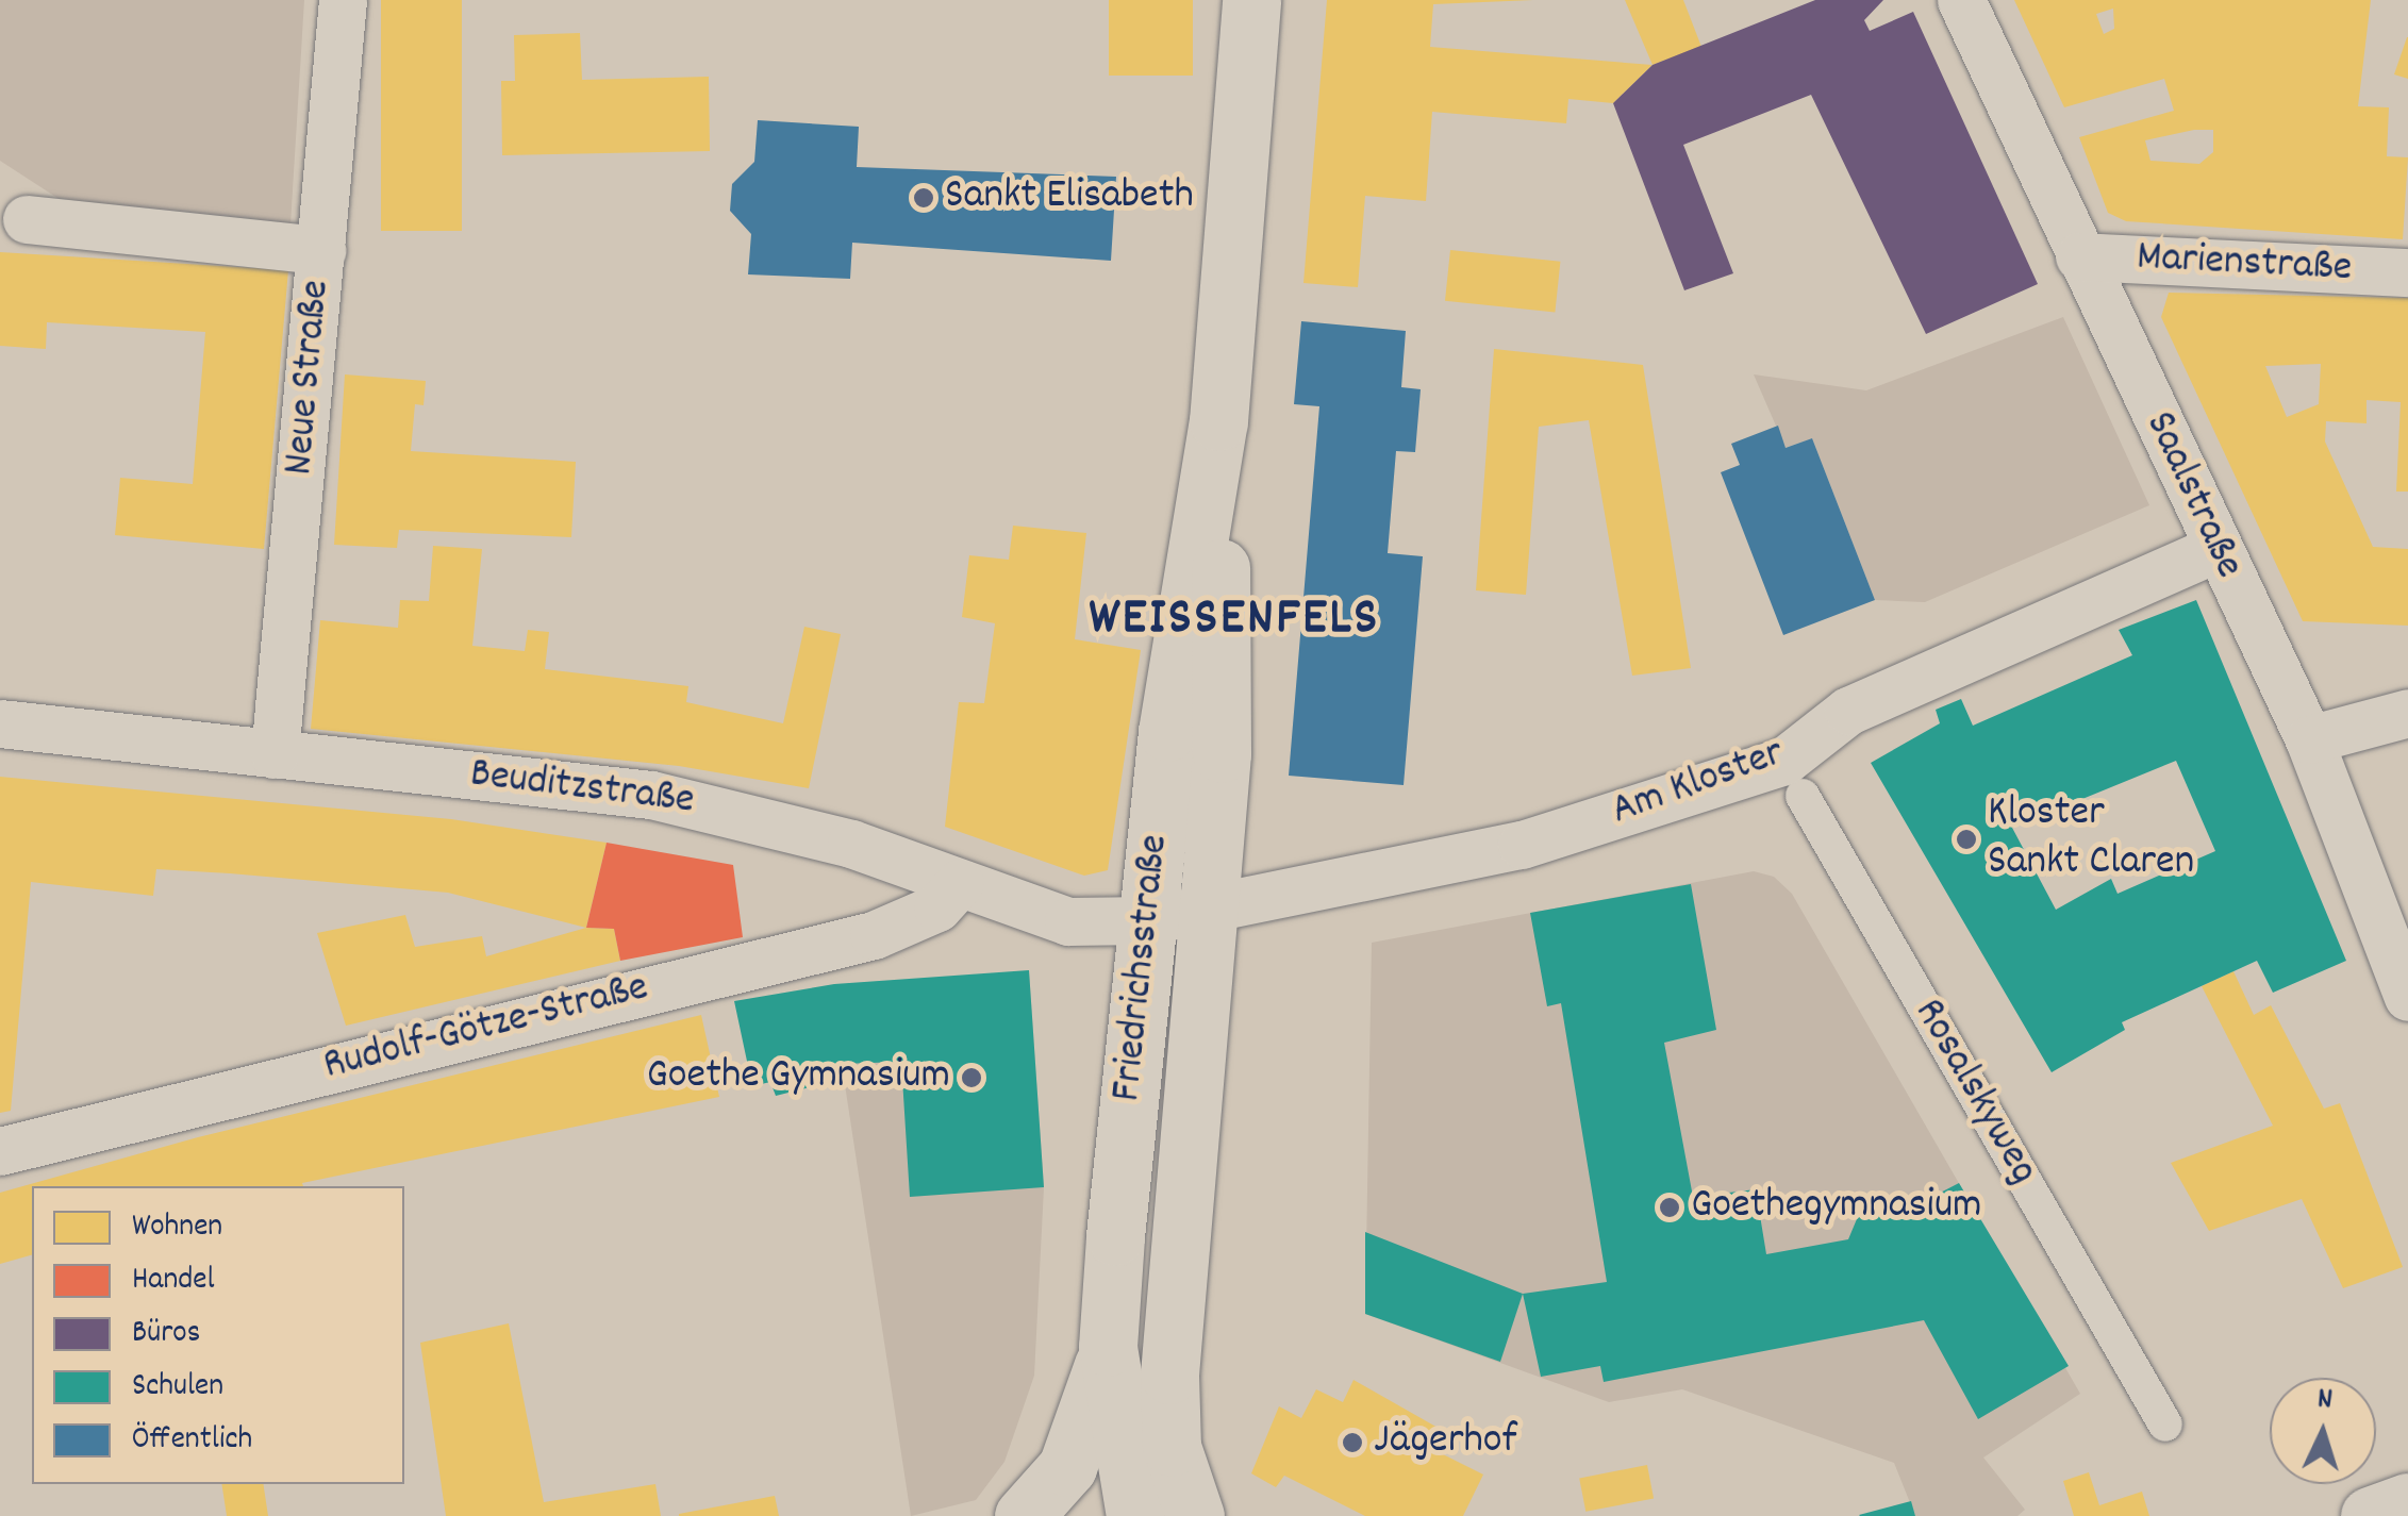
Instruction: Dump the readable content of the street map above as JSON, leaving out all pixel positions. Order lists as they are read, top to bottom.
{
  "streets": {
    "main road": ["Friedrichsstraße"],
    "street": [
      "Marienstraße",
      "Neue Straße",
      "Saalstraße",
      "Am Kloster",
      "Beuditzstraße",
      "Rudolf-Götze-Straße",
      "Rosalskyweg"
    ]
  },
  "crossings": [
    ["Marienstraße", "Saalstraße"],
    ["Neue Straße", "Beuditzstraße"],
    ["Saalstraße", "Am Kloster"],
    ["Am Kloster", "Beuditzstraße"],
    ["Am Kloster", "Friedrichsstraße"],
    ["Am Kloster", "Rosalskyweg"],
    ["Beuditzstraße", "Friedrichsstraße"],
    ["Beuditzstraße", "Rudolf-Götze-Straße"]
  ],
  "districts": ["WEISSENFELS"],
  "places": [
    "Sankt Elisabeth",
    "Kloster Sankt Claren",
    "Goethe Gymnasium",
    "Goethegymnasium",
    "Jägerhof"
  ],
  "legend": [
    "Wohnen",
    "Handel",
    "Büros",
    "Schulen",
    "Öffentlich"
  ],
  "north": "top"
}
